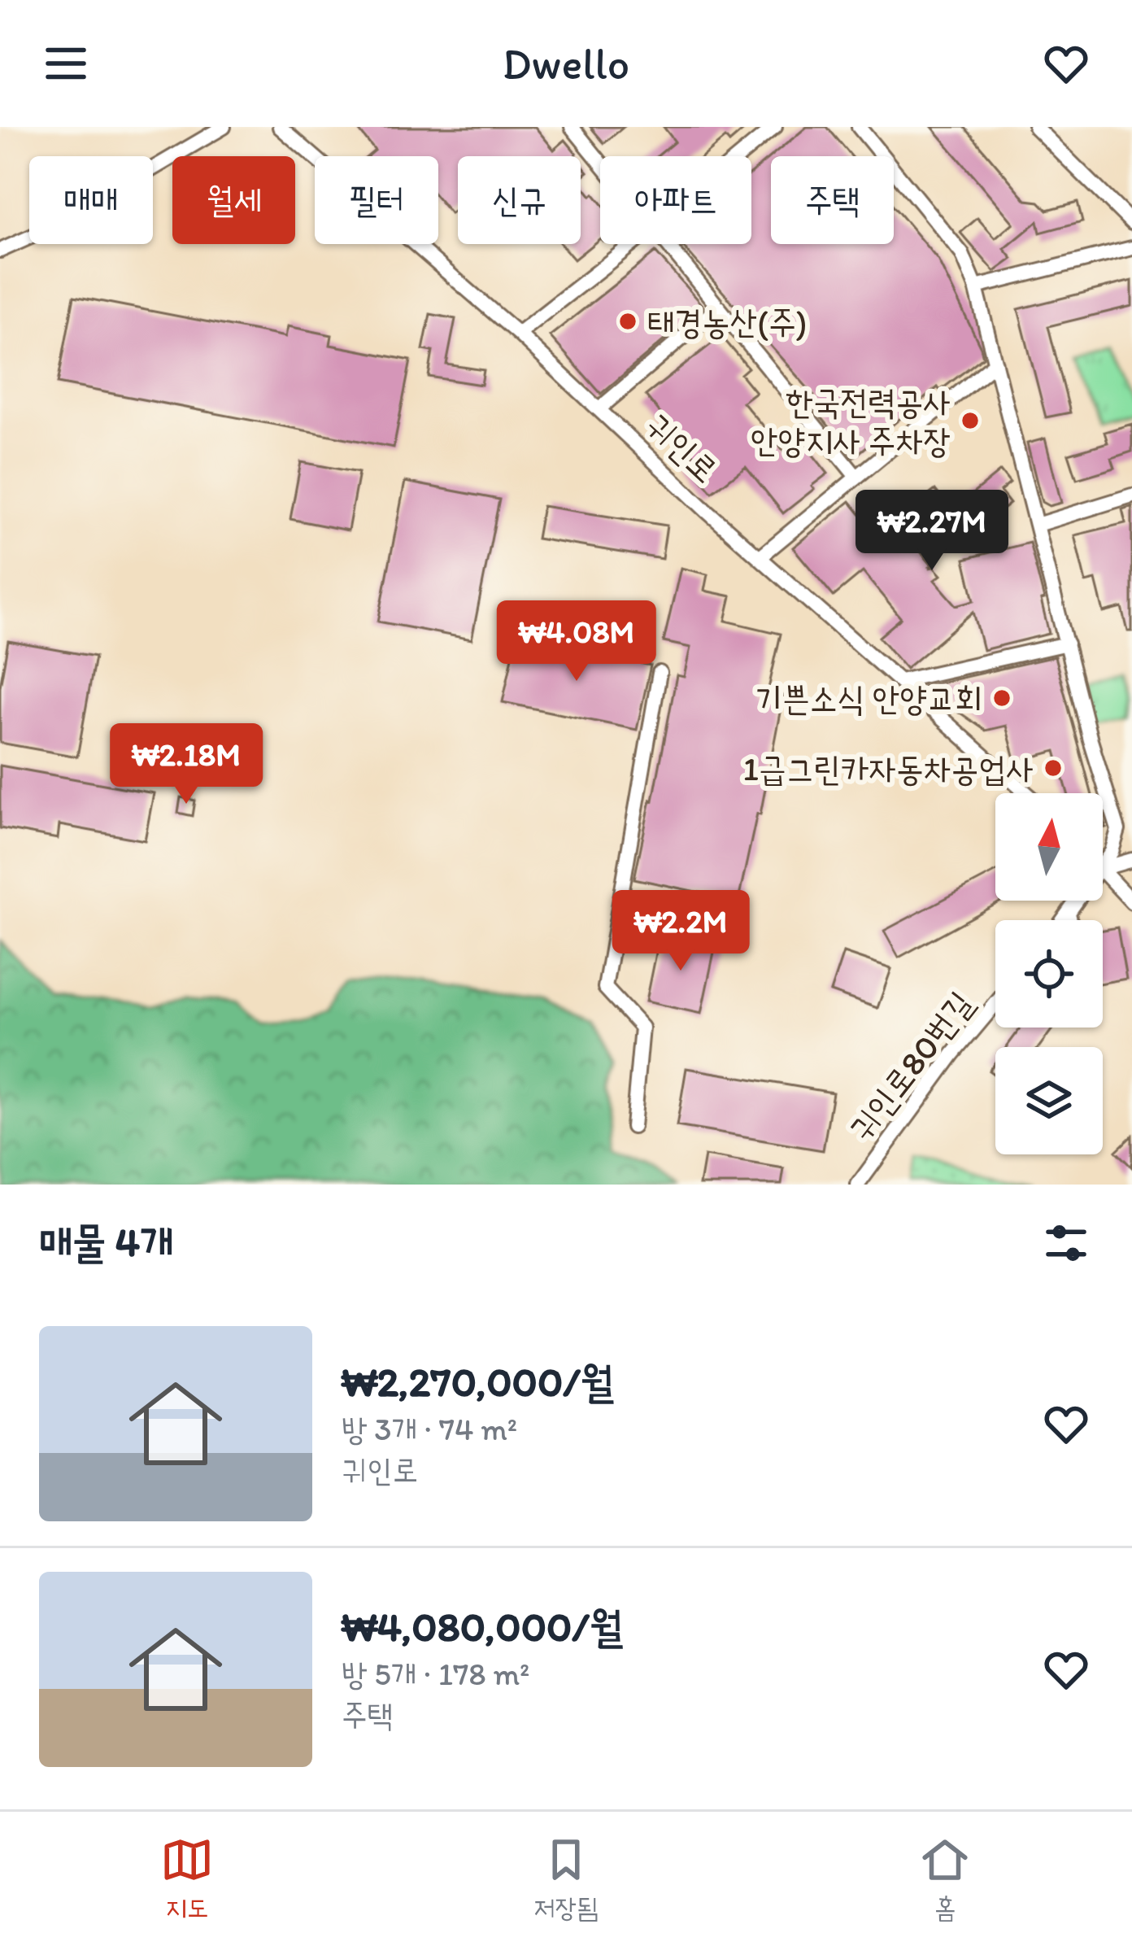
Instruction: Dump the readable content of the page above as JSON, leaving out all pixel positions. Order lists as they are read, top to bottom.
{
  "streets": {
    "street": ["귀인로", "귀인로80번길"]
  },
  "places": [
    "태경농산(주)",
    "한국전력공사 안양지사 주차장",
    "기쁜소식 안양교회",
    "1급그린카자동차공업사"
  ],
  "north": "top",
  "page": {
    "header": "Dwello",
    "chip": [
      "매매",
      "월세",
      "필터",
      "신규",
      "아파트",
      "주택"
    ],
    "price": [
      "₩2.27M",
      "₩4.08M",
      "₩2.18M",
      "₩2.2M"
    ],
    "heading": "매물 4개",
    "list": [
      {
        "name": "₩2,270,000/월",
        "note": "방 3개 · 74 m² · 귀인로"
      },
      {
        "name": "₩4,080,000/월",
        "note": "방 5개 · 178 m² · 주택"
      }
    ],
    "tabs": ["지도", "저장됨", "홈"]
  }
}
